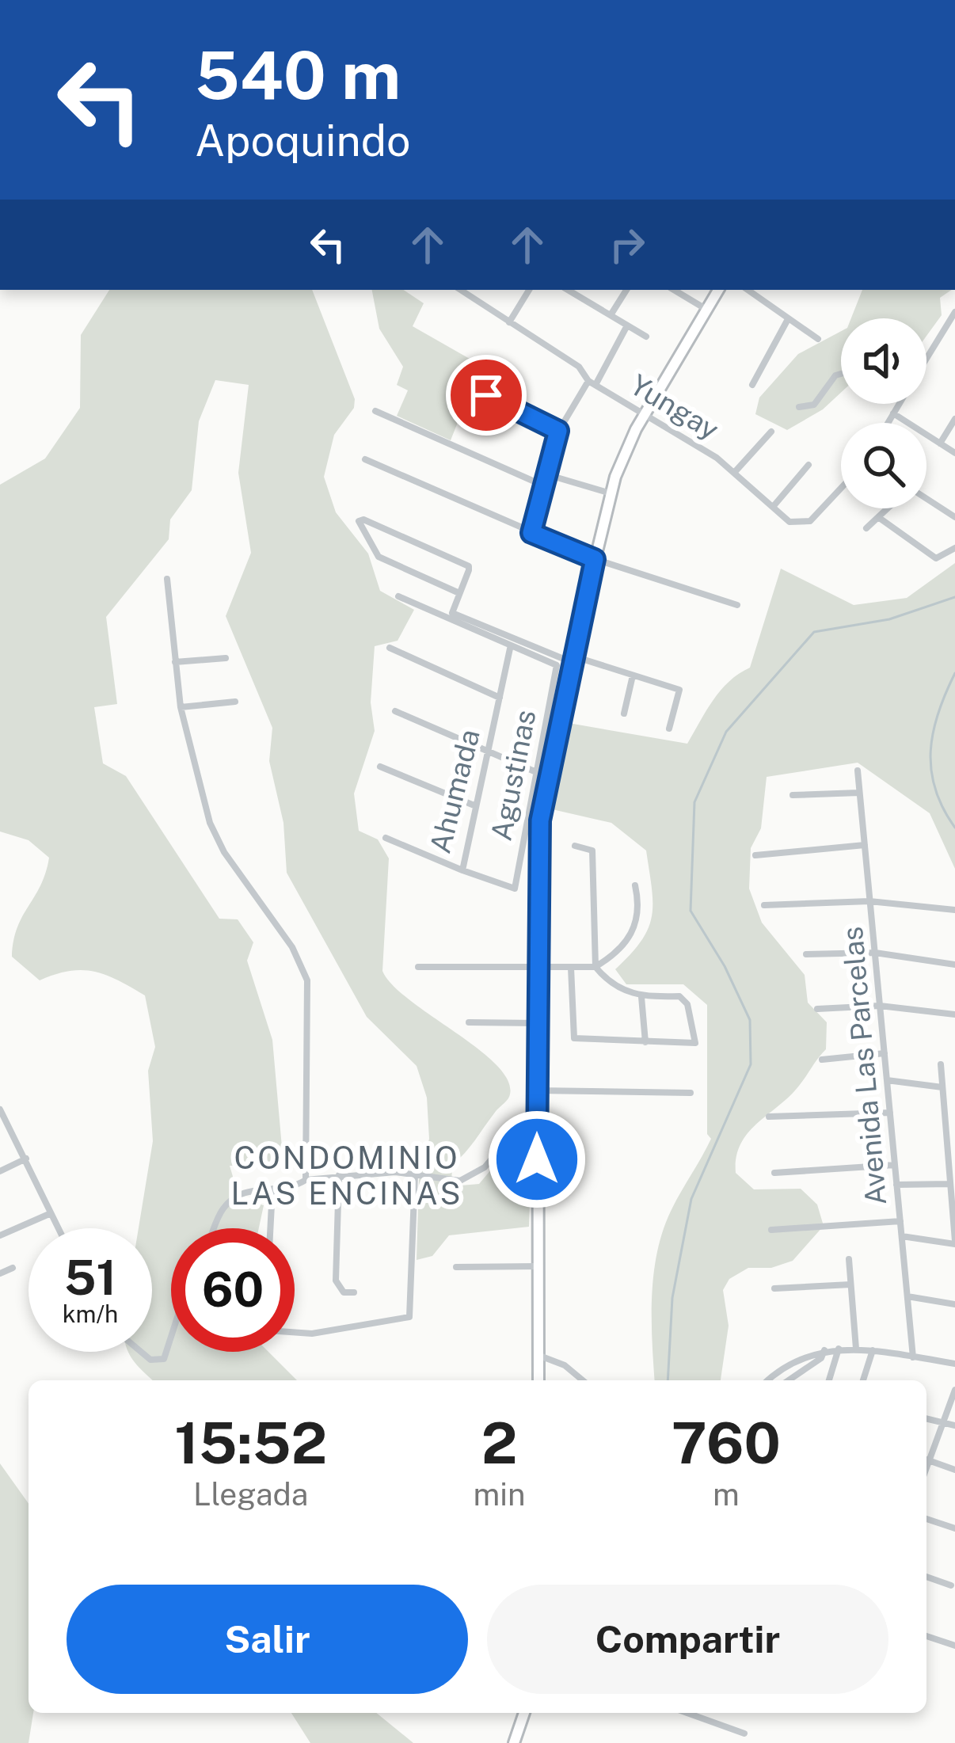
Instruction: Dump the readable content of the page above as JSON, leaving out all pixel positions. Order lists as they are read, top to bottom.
{
  "streets": {
    "street": [
      "Yungay",
      "Agustinas",
      "Ahumada",
      "Avenida Las Parcelas"
    ]
  },
  "crossings": [
    ["Agustinas", "Ahumada"]
  ],
  "districts": ["CONDOMINIO LAS ENCINAS"],
  "page": {
    "turn": ["540 m", "Apoquindo"],
    "speed": "51 km/h",
    "limit": "60",
    "eta": [
      "15:52",
      "Llegada",
      "2",
      "min",
      "760",
      "m"
    ],
    "buttons": ["Salir", "Compartir"]
  }
}
